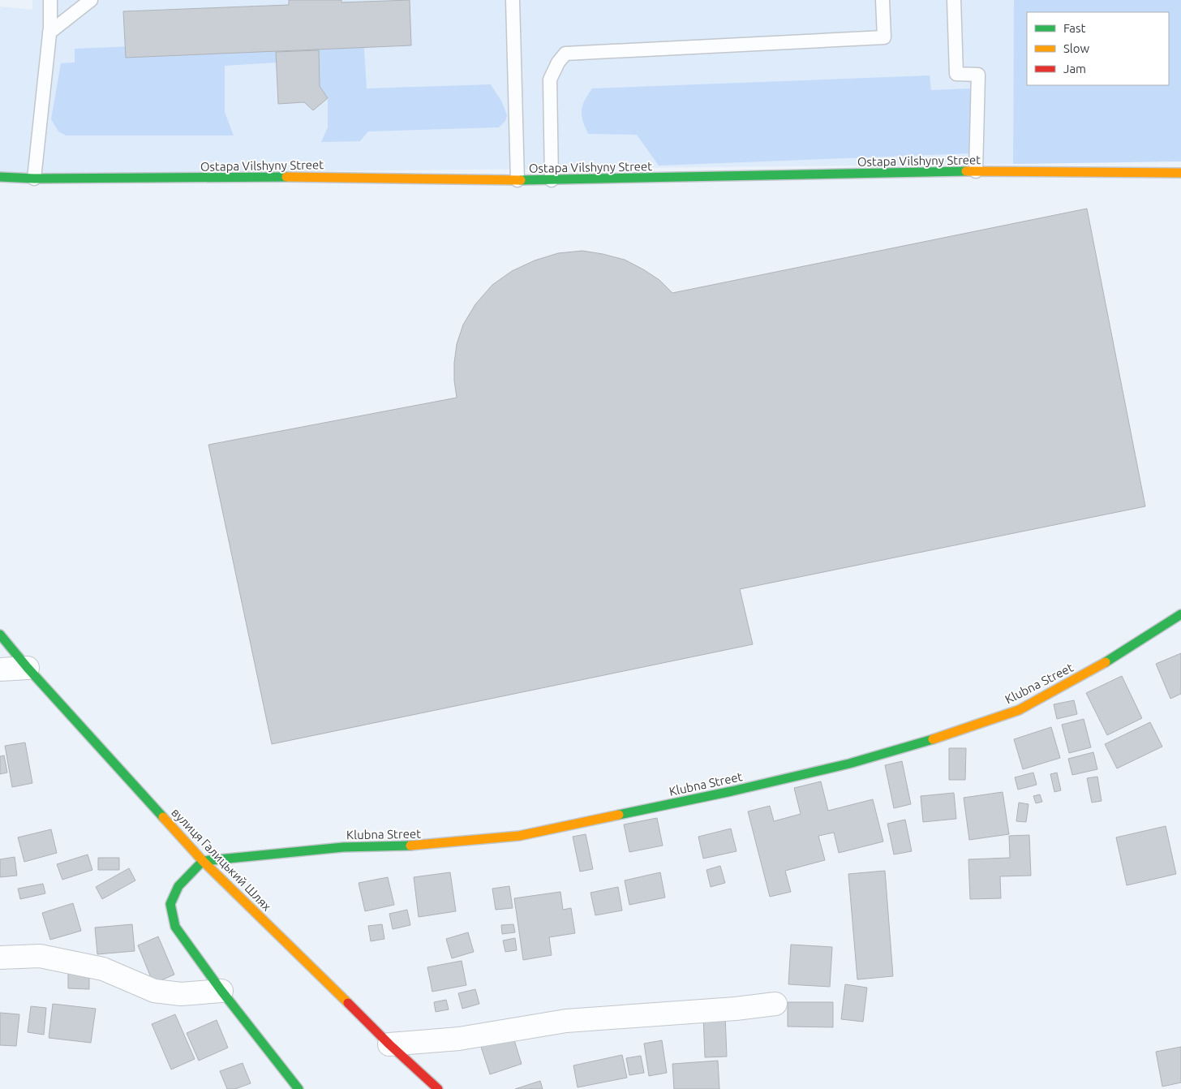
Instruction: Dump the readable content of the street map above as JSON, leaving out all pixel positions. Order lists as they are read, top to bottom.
{
  "streets": {
    "main road": ["Ostapa Vilshyny Street", "Klubna Street", "вулиця Галицький Шлях"]
  },
  "crossings": [
    ["Klubna Street", "вулиця Галицький Шлях"]
  ],
  "legend": ["Fast", "Slow", "Jam"]
}
